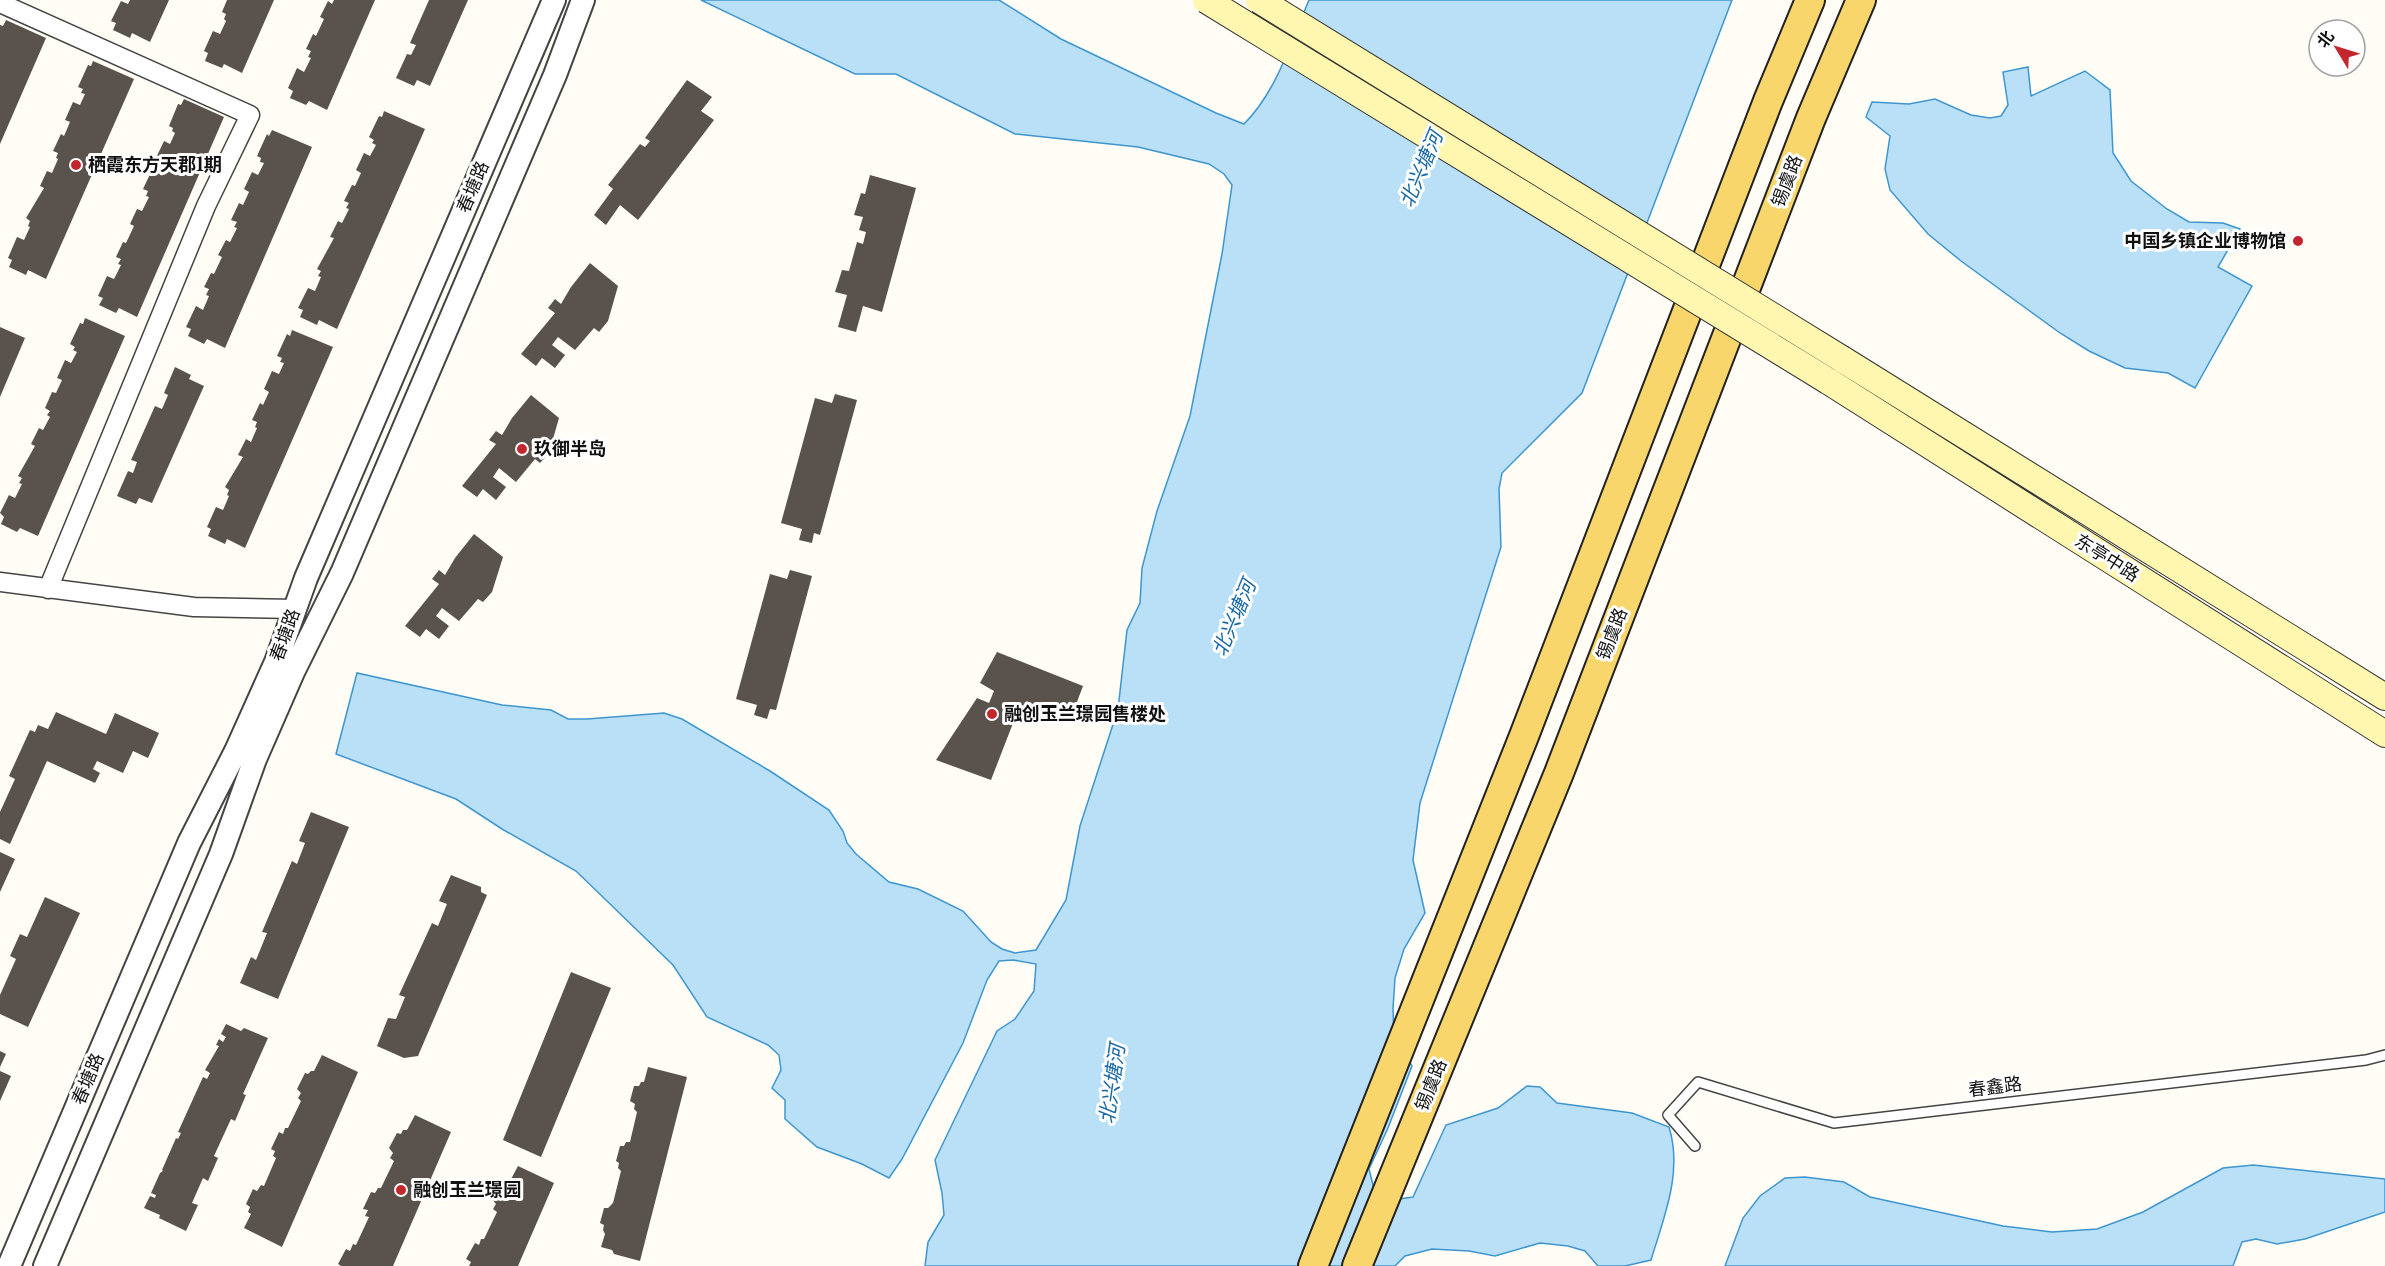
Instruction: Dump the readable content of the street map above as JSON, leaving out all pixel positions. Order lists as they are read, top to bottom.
{
  "streets": {
    "main road": ["锡虞路", "东亭中路"],
    "street": ["春塘路"],
    "lane": ["春鑫路"]
  },
  "water": ["北兴塘河"],
  "places": [
    "栖霞东方天郡1期",
    "中国乡镇企业博物馆",
    "玖御半岛",
    "融创玉兰璟园售楼处",
    "融创玉兰璟园"
  ],
  "north": "top left"
}
